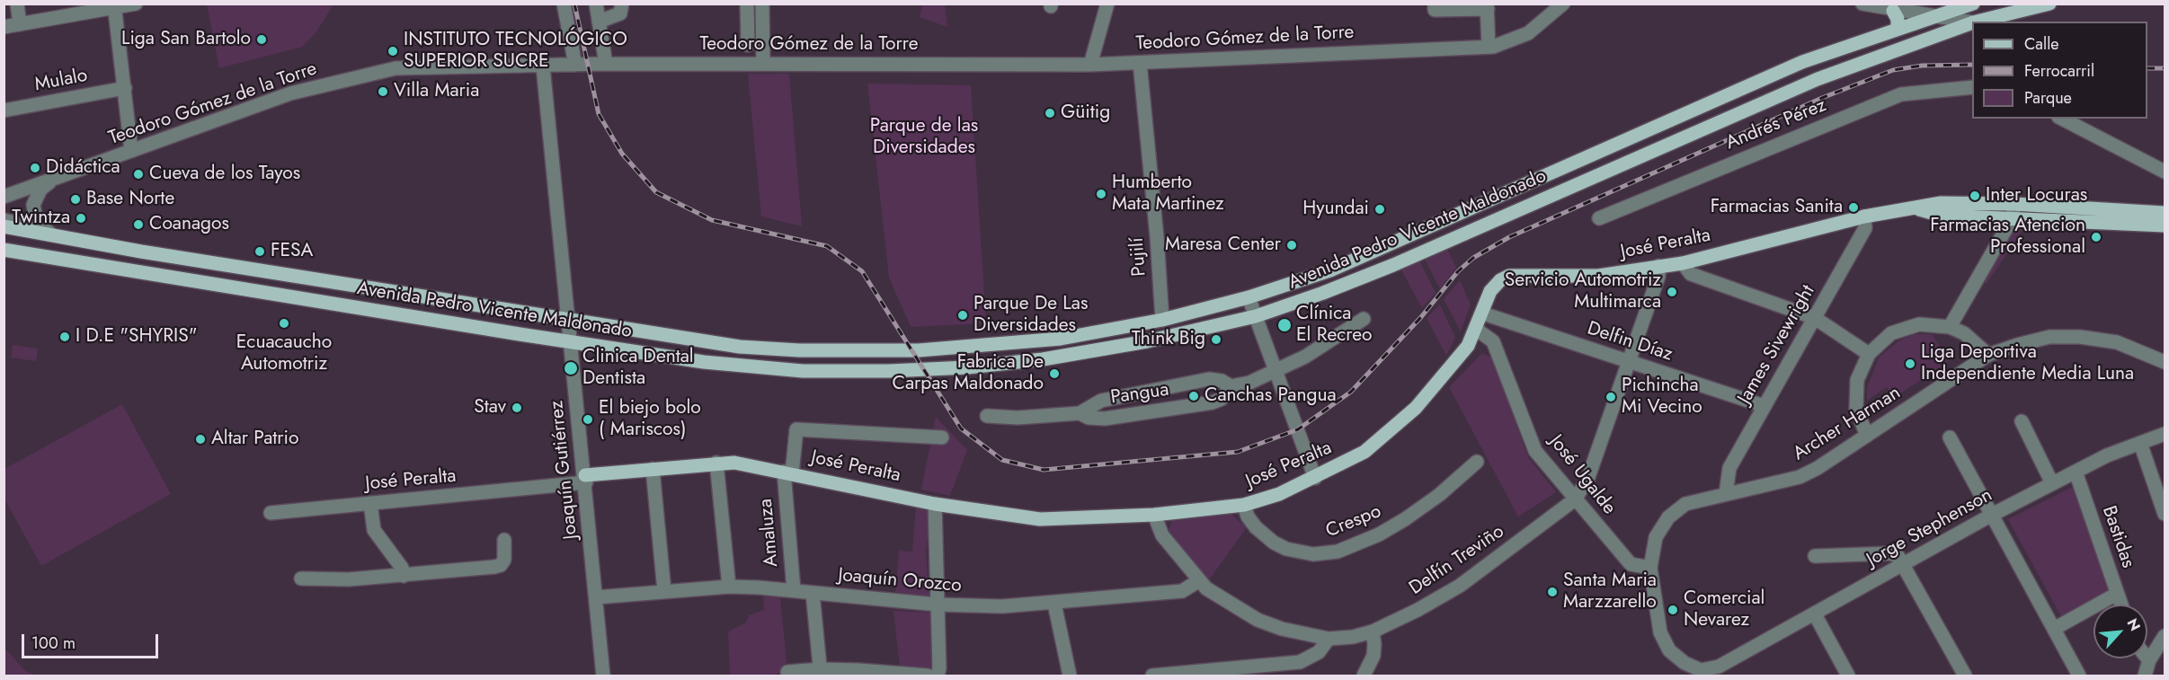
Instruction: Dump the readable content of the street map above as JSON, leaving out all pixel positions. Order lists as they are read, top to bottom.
{
  "streets": {
    "main road": ["Avenida Pedro Vicente Maldonado", "José Peralta"],
    "street": [
      "Teodoro Gómez de la Torre",
      "Mulalo",
      "Andrés Pérez",
      "Pujilí",
      "Delfin Díaz",
      "James Sivewright",
      "Pangua",
      "Archer Harman",
      "Joaquín Gutiérrez",
      "José Ugalde",
      "Crespo",
      "Jorge Stephenson",
      "Amaluza",
      "Bastidas",
      "Delfín Treviño",
      "Joaquín Orozco"
    ]
  },
  "crossings": [
    ["Teodoro Gómez de la Torre", "Avenida Pedro Vicente Maldonado"],
    ["Teodoro Gómez de la Torre", "Pujilí"],
    ["Teodoro Gómez de la Torre", "Joaquín Gutiérrez"],
    ["Avenida Pedro Vicente Maldonado", "Pujilí"],
    ["Avenida Pedro Vicente Maldonado", "Joaquín Gutiérrez"],
    ["José Peralta", "Delfin Díaz"],
    ["José Peralta", "James Sivewright"],
    ["José Peralta", "Joaquín Gutiérrez"],
    ["José Peralta", "José Ugalde"],
    ["José Peralta", "Crespo"],
    ["José Peralta", "Amaluza"],
    ["José Peralta", "Delfín Treviño"],
    ["Delfin Díaz", "James Sivewright"],
    ["Delfin Díaz", "Delfín Treviño"],
    ["James Sivewright", "Archer Harman"],
    ["Archer Harman", "José Ugalde"],
    ["Archer Harman", "Jorge Stephenson"],
    ["Joaquín Gutiérrez", "Joaquín Orozco"],
    ["José Ugalde", "Delfín Treviño"],
    ["Jorge Stephenson", "Bastidas"],
    ["Amaluza", "Joaquín Orozco"],
    ["Delfín Treviño", "Joaquín Orozco"]
  ],
  "parks": ["Parque de las Diversidades"],
  "places": [
    "Liga San Bartolo",
    "INSTITUTO TECNOLÓGICO SUPERIOR SUCRE",
    "Villa Maria",
    "Güitig",
    "Didáctica",
    "Cueva de los Tayos",
    "Humberto Mata Martinez",
    "Inter Locuras",
    "Base Norte",
    "Farmacias Sanita",
    "Hyundai",
    "Twintza",
    "Coanagos",
    "Farmacias Atencion Professional",
    "Maresa Center",
    "FESA",
    "Servicio Automotriz Multimarca",
    "Parque De Las Diversidades",
    "Ecuacaucho Automotriz",
    "Clínica El Recreo",
    "I D.E \"SHYRIS\"",
    "Think Big",
    "Liga Deportiva Independiente Media Luna",
    "Clinica Dental Dentista",
    "Fabrica De Carpas Maldonado",
    "Canchas Pangua",
    "Pichincha Mi Vecino",
    "Stav",
    "El biejo bolo ( Mariscos)",
    "Altar Patrio",
    "Santa Maria Marzzarello",
    "Comercial Nevarez"
  ],
  "legend": ["Calle", "Ferrocarril", "Parque"],
  "scale_bar": "100 m",
  "north": "top right"
}
